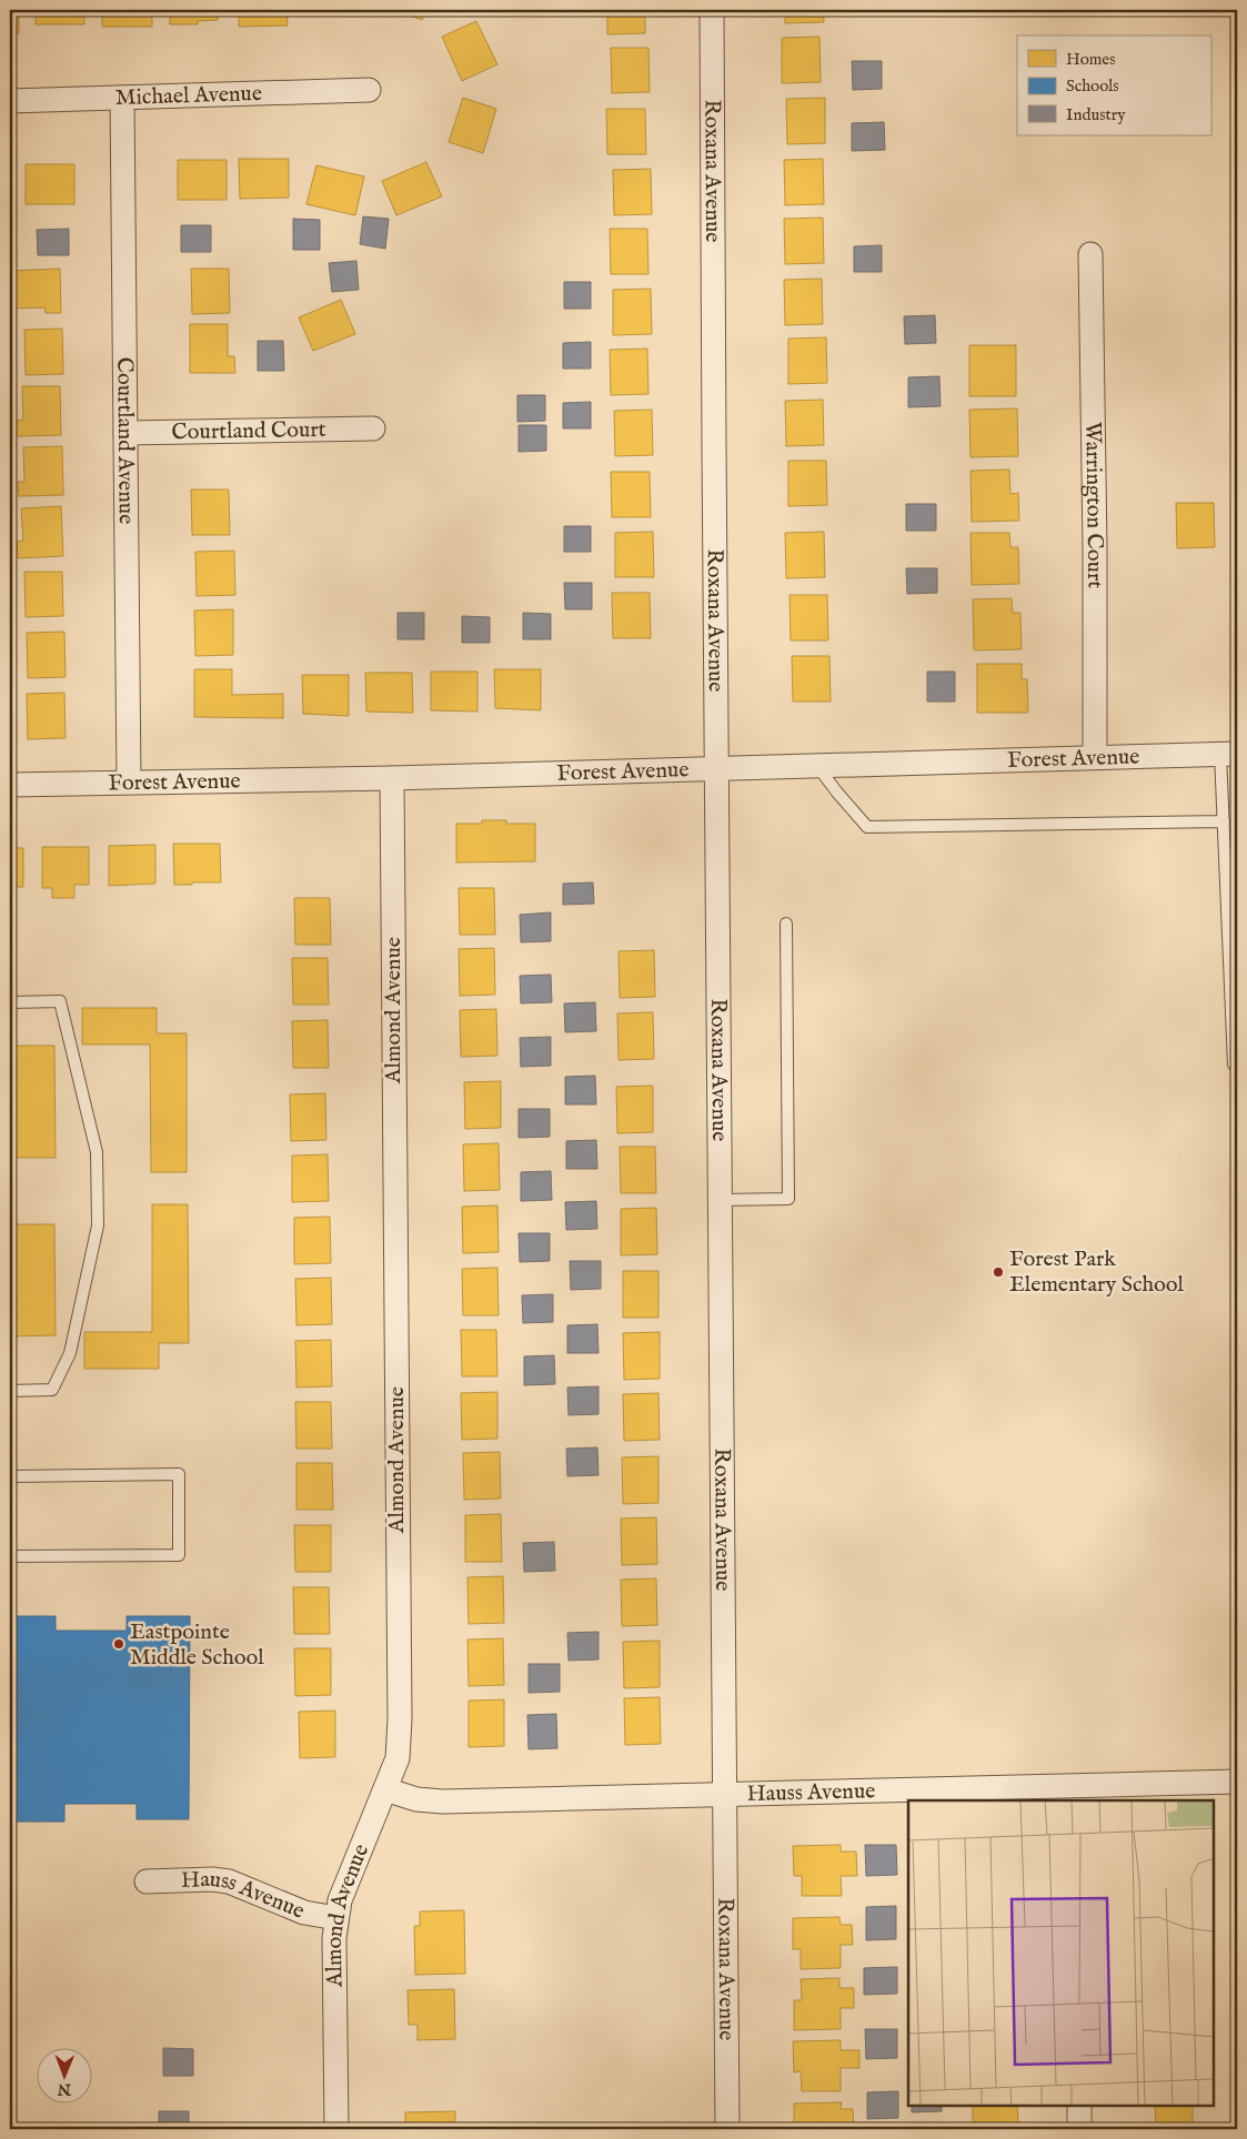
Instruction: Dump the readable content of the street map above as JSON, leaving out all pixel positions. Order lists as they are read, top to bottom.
{
  "streets": {
    "street": [
      "Michael Avenue",
      "Roxana Avenue",
      "Courtland Court",
      "Courtland Avenue",
      "Warrington Court",
      "Forest Avenue",
      "Almond Avenue",
      "Hauss Avenue"
    ]
  },
  "crossings": [
    ["Michael Avenue", "Courtland Avenue"],
    ["Roxana Avenue", "Forest Avenue"],
    ["Roxana Avenue", "Hauss Avenue"],
    ["Courtland Court", "Courtland Avenue"],
    ["Courtland Avenue", "Forest Avenue"],
    ["Warrington Court", "Forest Avenue"],
    ["Forest Avenue", "Almond Avenue"],
    ["Almond Avenue", "Hauss Avenue"]
  ],
  "places": ["Forest Park Elementary School", "Eastpointe Middle School"],
  "legend": ["Homes", "Schools", "Industry"],
  "north": "bottom"
}
